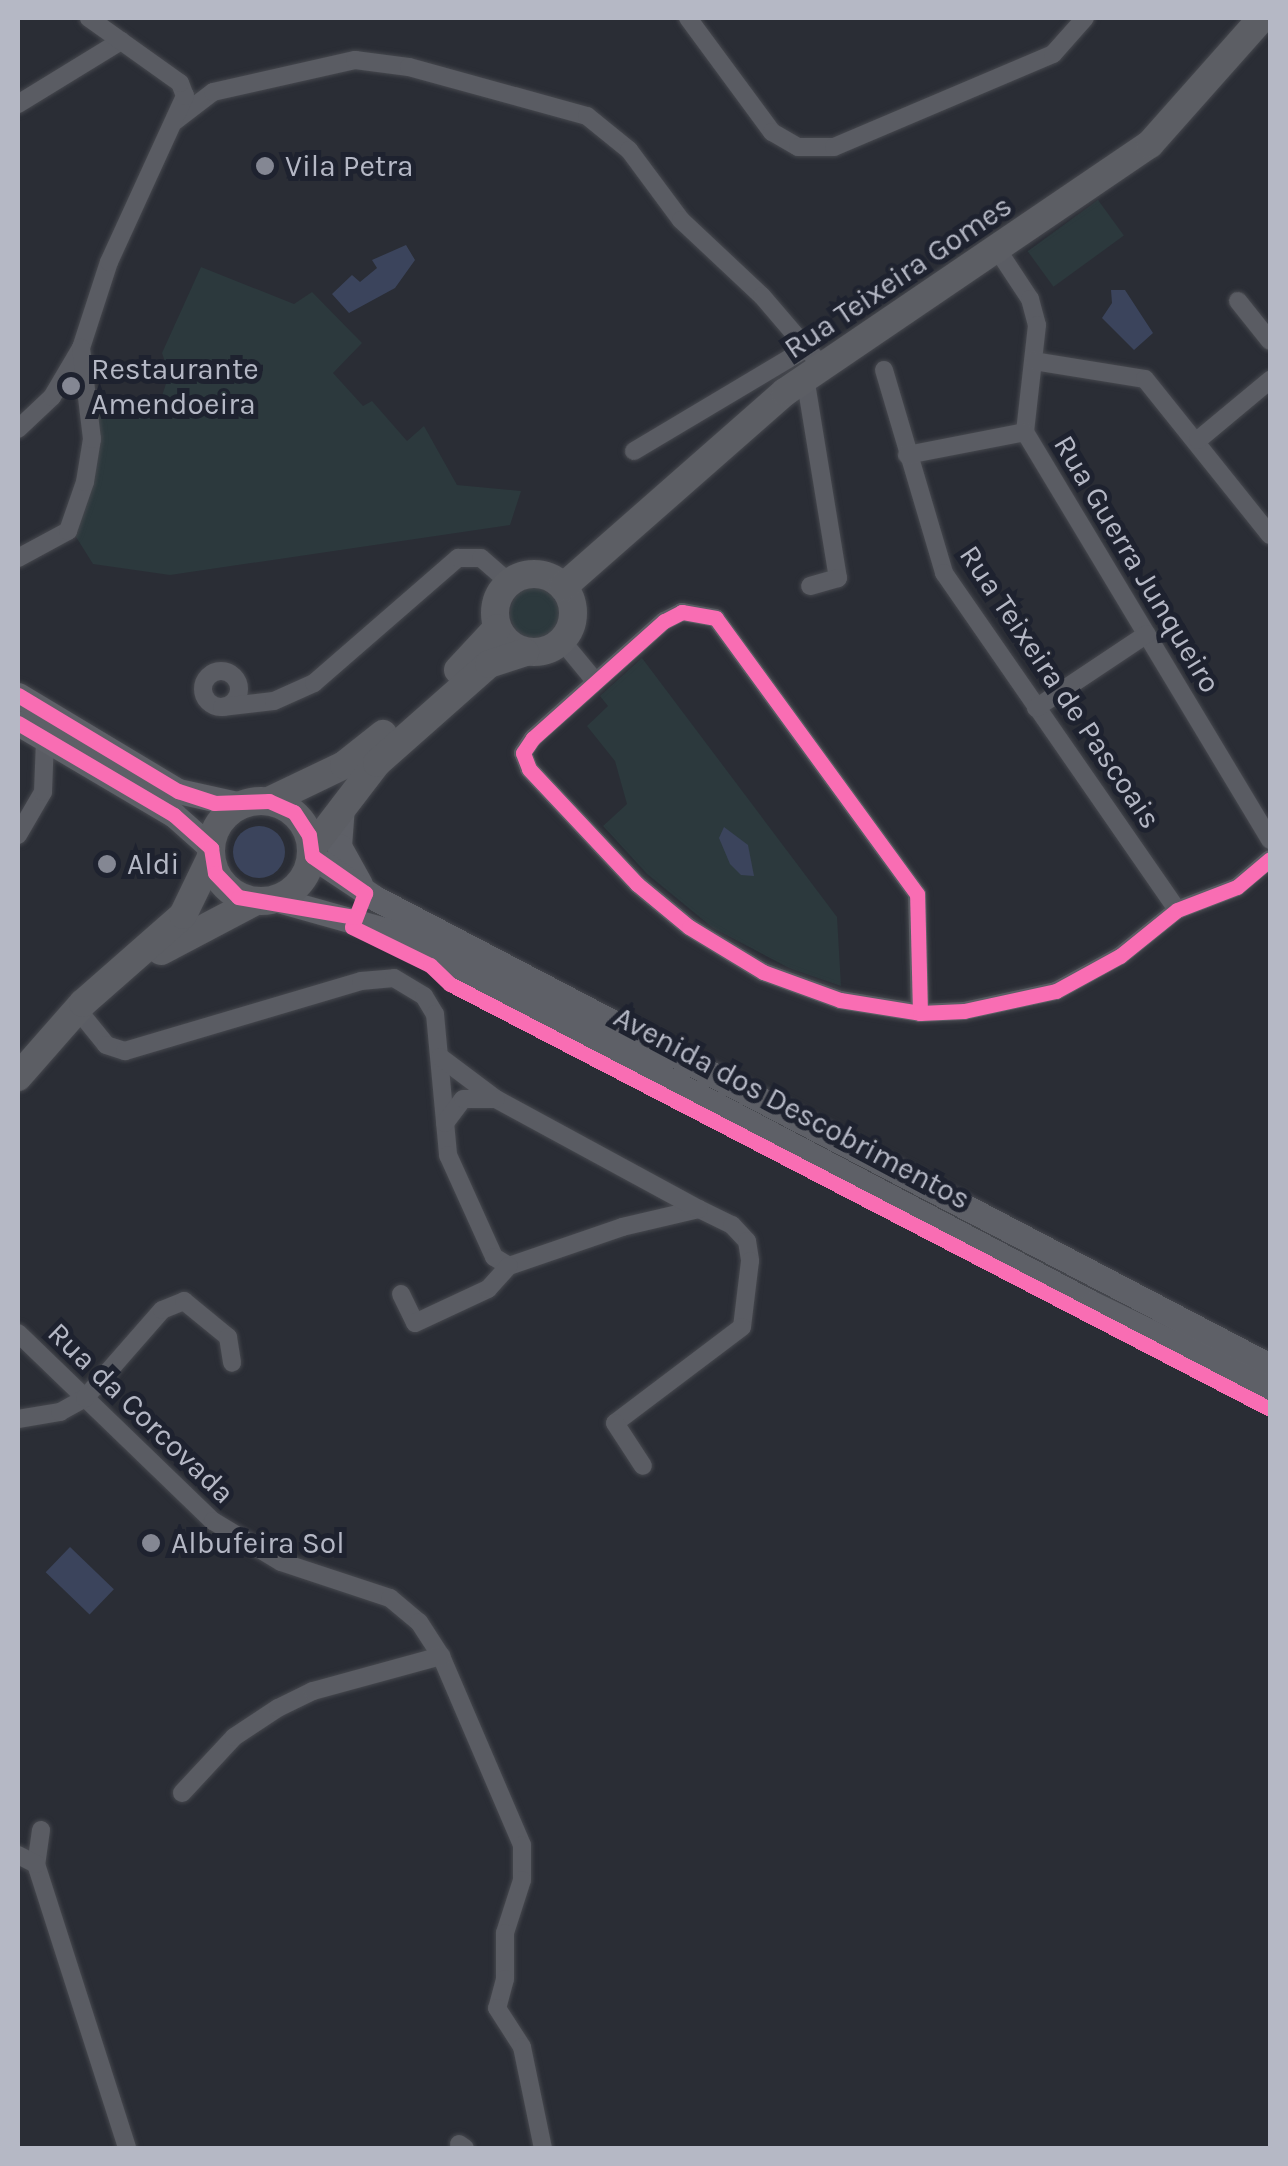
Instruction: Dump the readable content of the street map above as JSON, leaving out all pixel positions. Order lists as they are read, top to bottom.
{
  "streets": {
    "main road": ["Rua Teixeira Gomes"],
    "street": [
      "Rua Guerra Junqueiro",
      "Rua Teixeira de Pascoais",
      "Avenida dos Descobrimentos",
      "Rua da Corcovada"
    ]
  },
  "crossings": [
    ["Rua Teixeira Gomes", "Rua Guerra Junqueiro"]
  ],
  "places": [
    "Vila Petra",
    "Restaurante Amendoeira",
    "Aldi",
    "Albufeira Sol"
  ]
}
